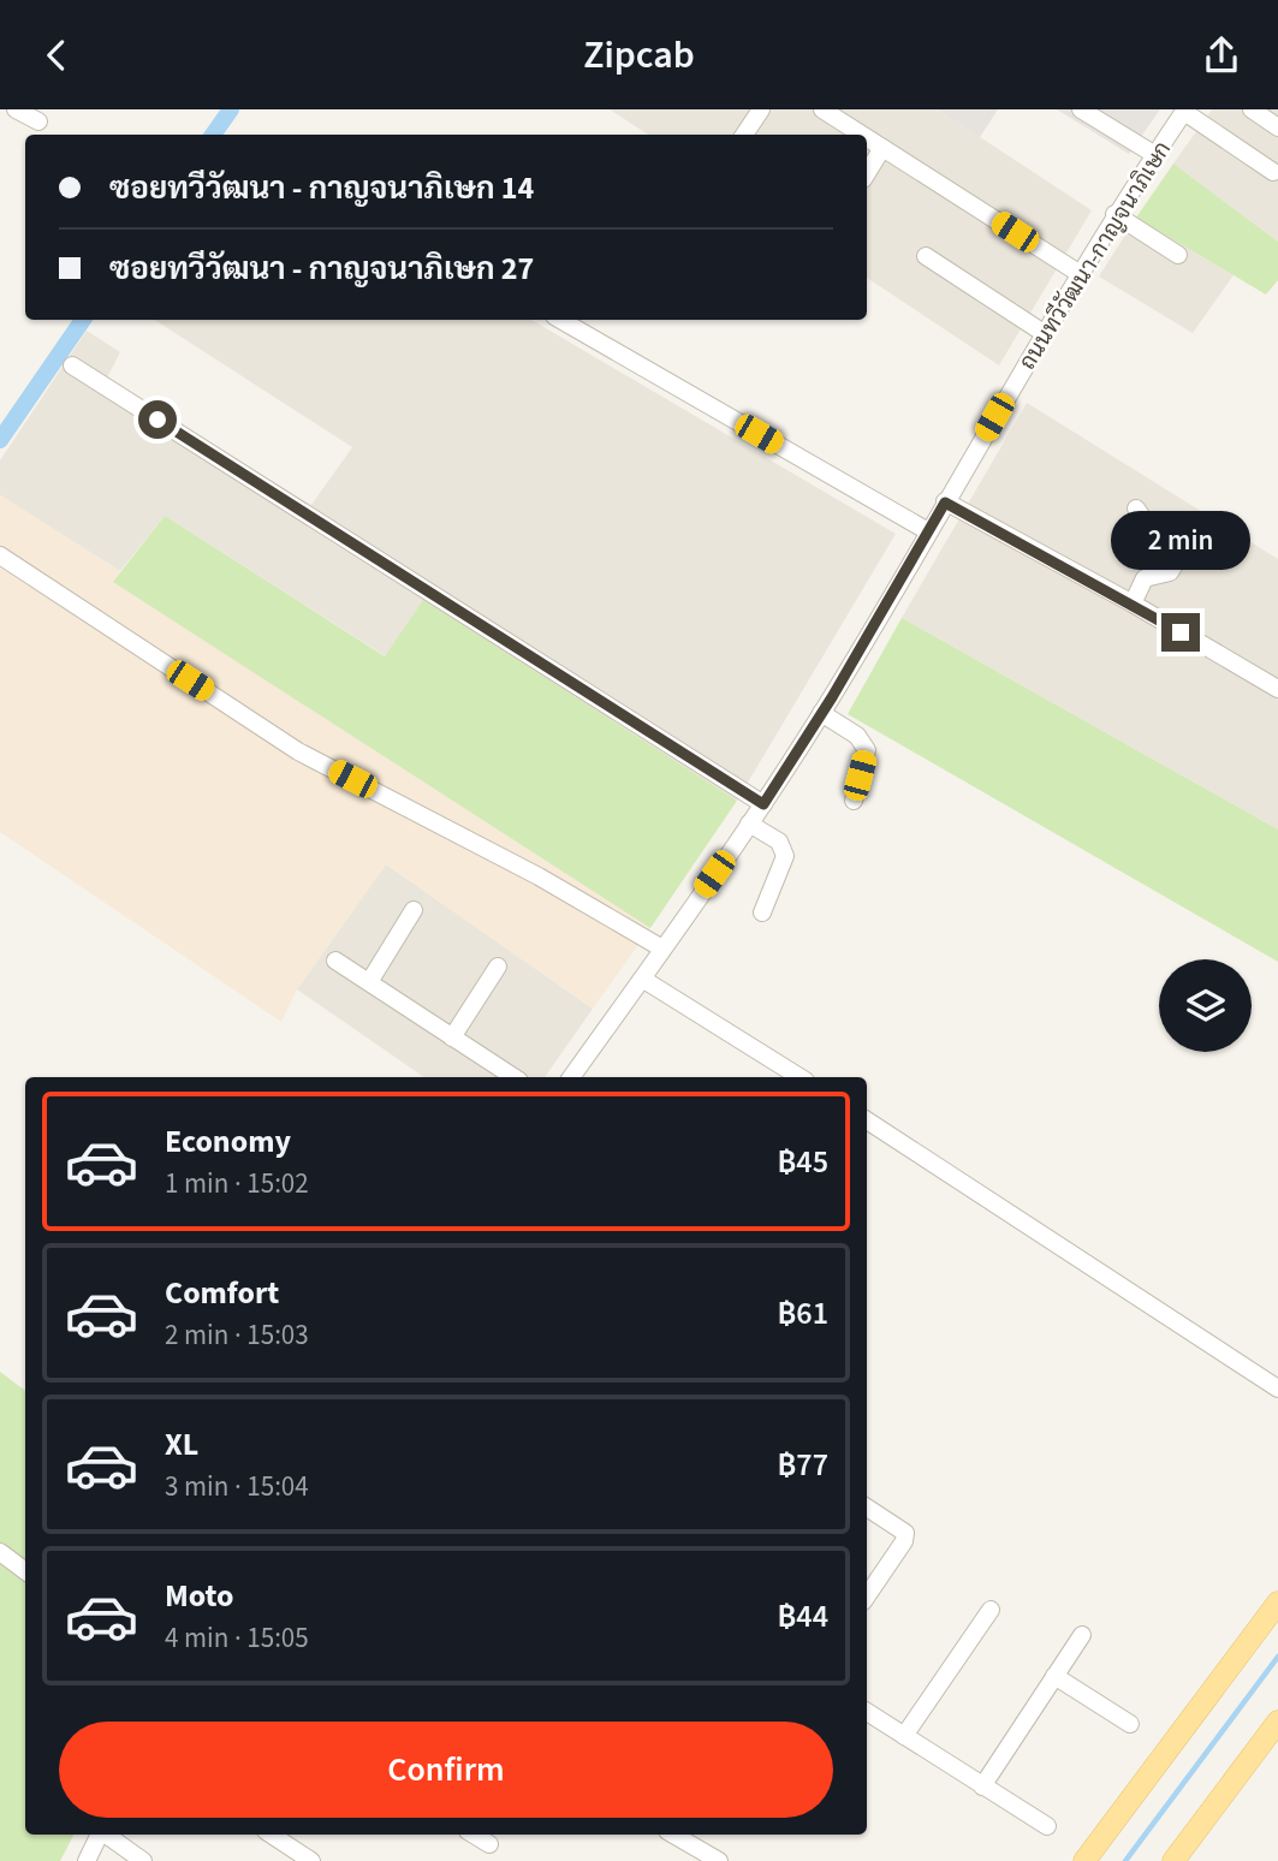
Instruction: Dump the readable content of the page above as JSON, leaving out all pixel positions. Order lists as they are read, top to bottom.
{
  "streets": {
    "street": ["ถนนทวีวัฒนา-กาญจนาภิเษก"]
  },
  "page": {
    "header": "Zipcab",
    "banner": ["ซอยทวีวัฒนา - กาญจนาภิเษก 14", "ซอยทวีวัฒนา - กาญจนาภิเษก 27"],
    "bubble": "2 min",
    "list": [
      {
        "name": "Economy",
        "note": "1 min · 15:02",
        "value": "฿45"
      },
      {
        "name": "Comfort",
        "note": "2 min · 15:03",
        "value": "฿61"
      },
      {
        "name": "XL",
        "note": "3 min · 15:04",
        "value": "฿77"
      },
      {
        "name": "Moto",
        "note": "4 min · 15:05",
        "value": "฿44"
      }
    ],
    "buttons": "Confirm"
  }
}
